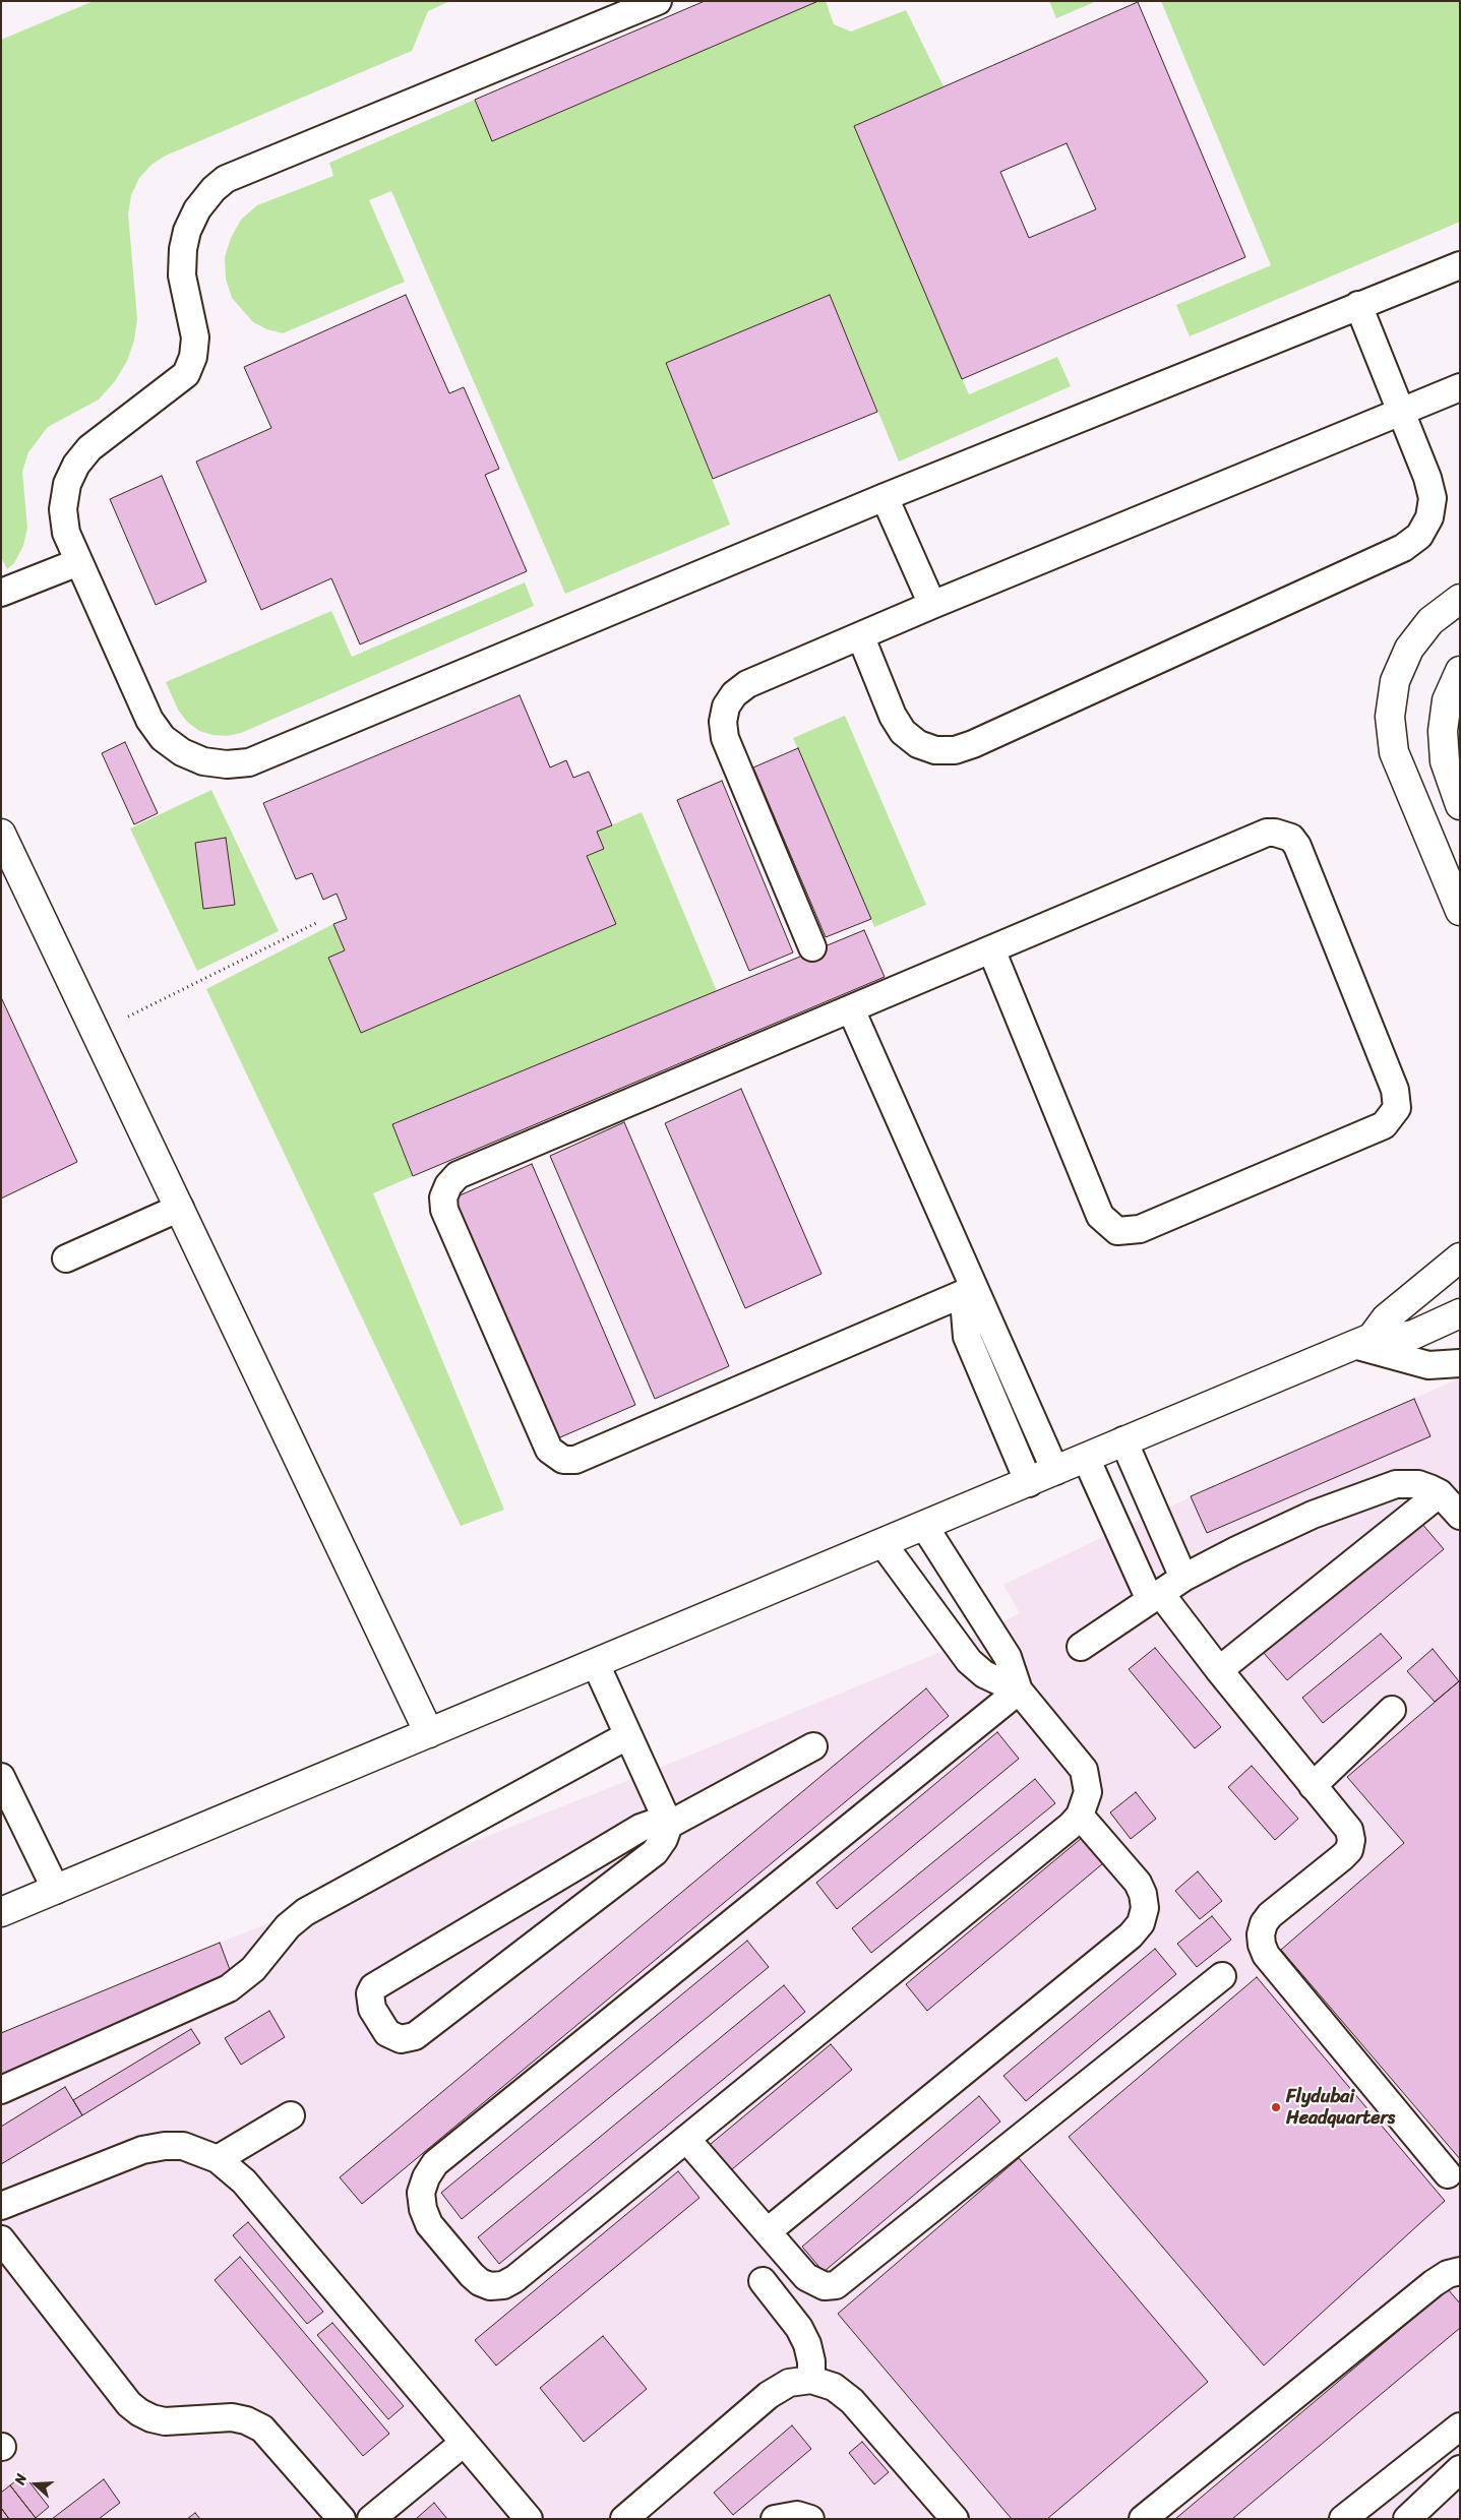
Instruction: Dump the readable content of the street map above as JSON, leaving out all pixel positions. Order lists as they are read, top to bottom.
{
  "places": ["Flydubai Headquarters"],
  "north": "left"
}
